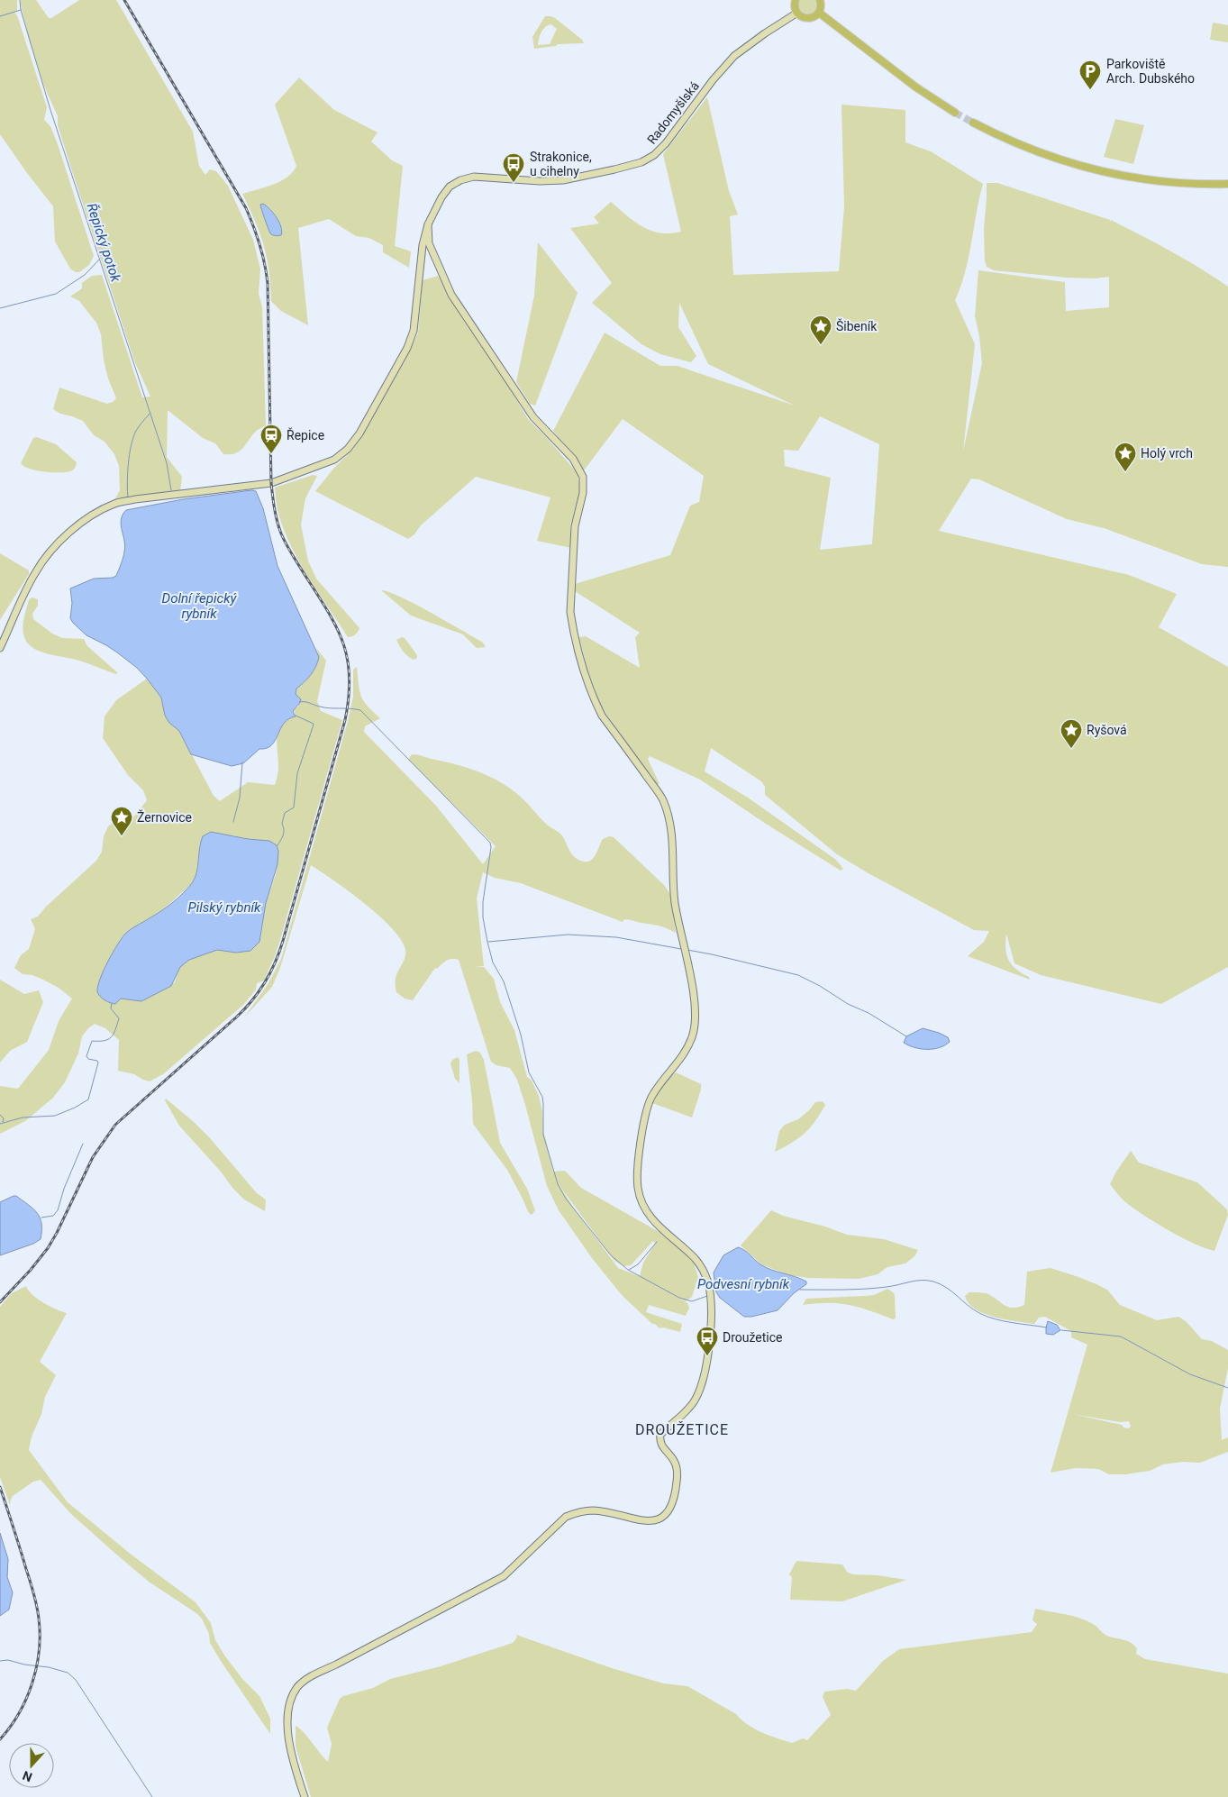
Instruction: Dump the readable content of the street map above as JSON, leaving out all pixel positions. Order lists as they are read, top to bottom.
{
  "streets": {
    "street": ["Radomyšlská"]
  },
  "districts": ["DROUŽETICE"],
  "water": [
    "Řepický potok",
    "Dolní řepický rybník",
    "Pilský rybník",
    "Podvesní rybník"
  ],
  "places": {
    "parking": ["Parkoviště Arch. Dubského"],
    "bus stop": ["Strakonice, u cihelny", "Droužetice"],
    "place": [
      "Šibeník",
      "Holý vrch",
      "Ryšová",
      "Žernovice"
    ],
    "station": ["Řepice"]
  },
  "north": "bottom"
}
